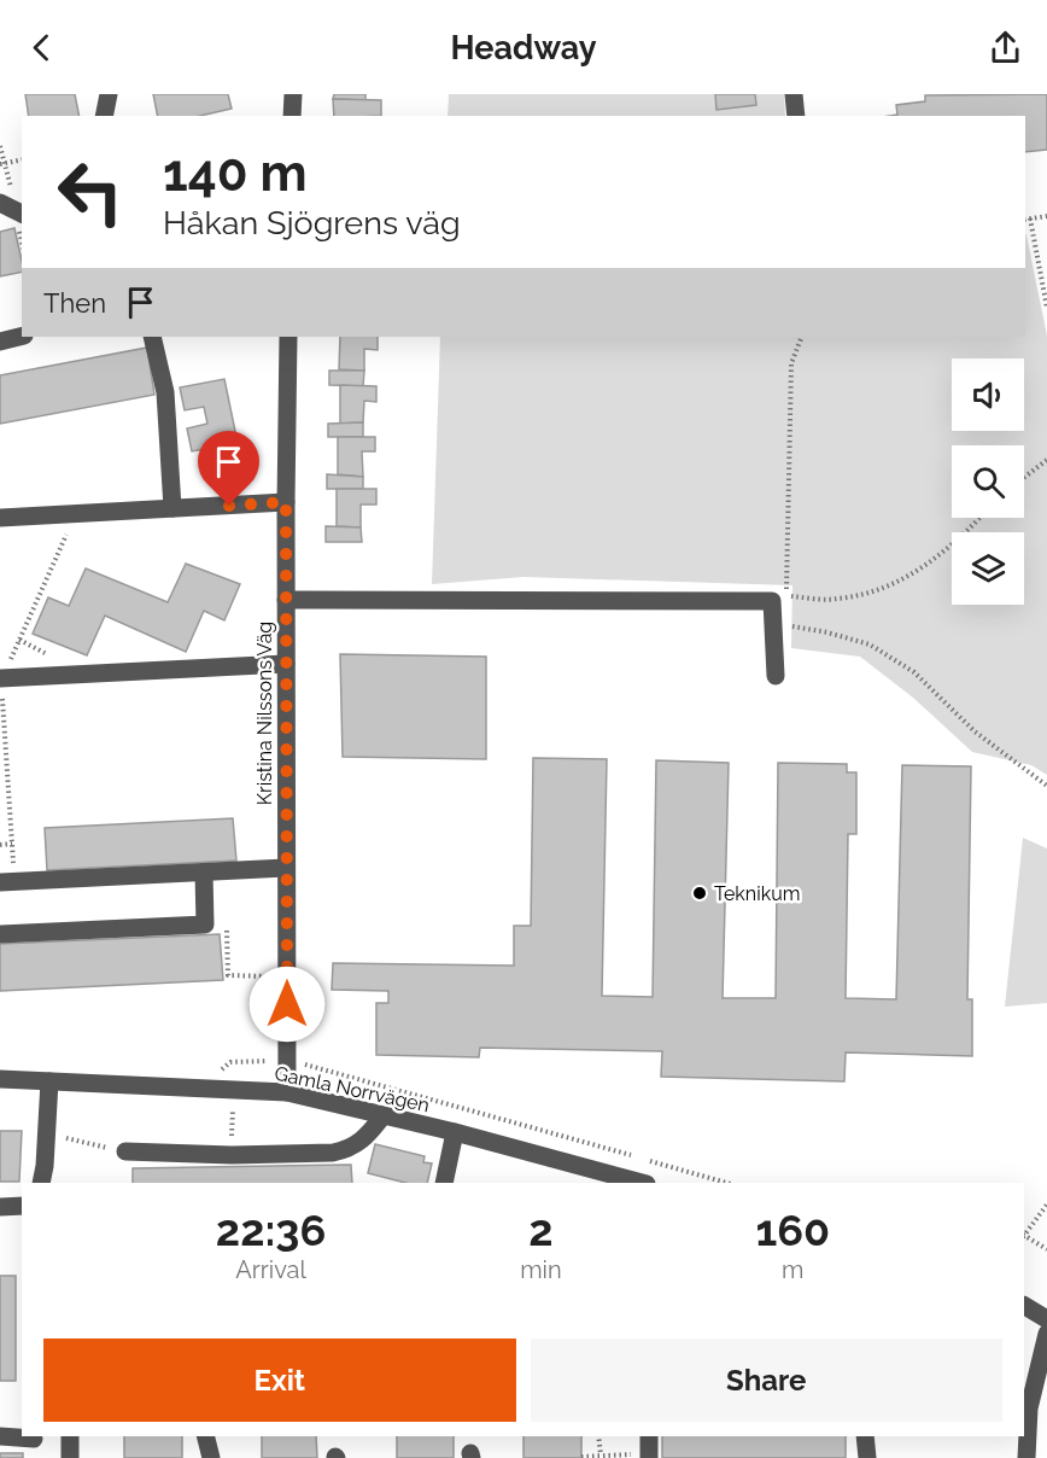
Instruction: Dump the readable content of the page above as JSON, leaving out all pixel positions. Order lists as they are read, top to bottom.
{
  "streets": {
    "street": ["Kristina Nilssons Väg", "Gamla Norrvägen"]
  },
  "crossings": [
    ["Kristina Nilssons Väg", "Gamla Norrvägen"]
  ],
  "places": ["Teknikum"],
  "page": {
    "header": "Headway",
    "turn": ["140 m", "Håkan Sjögrens väg"],
    "then": "Then",
    "eta": [
      "22:36",
      "Arrival",
      "2",
      "min",
      "160",
      "m"
    ],
    "buttons": ["Exit", "Share"]
  }
}
